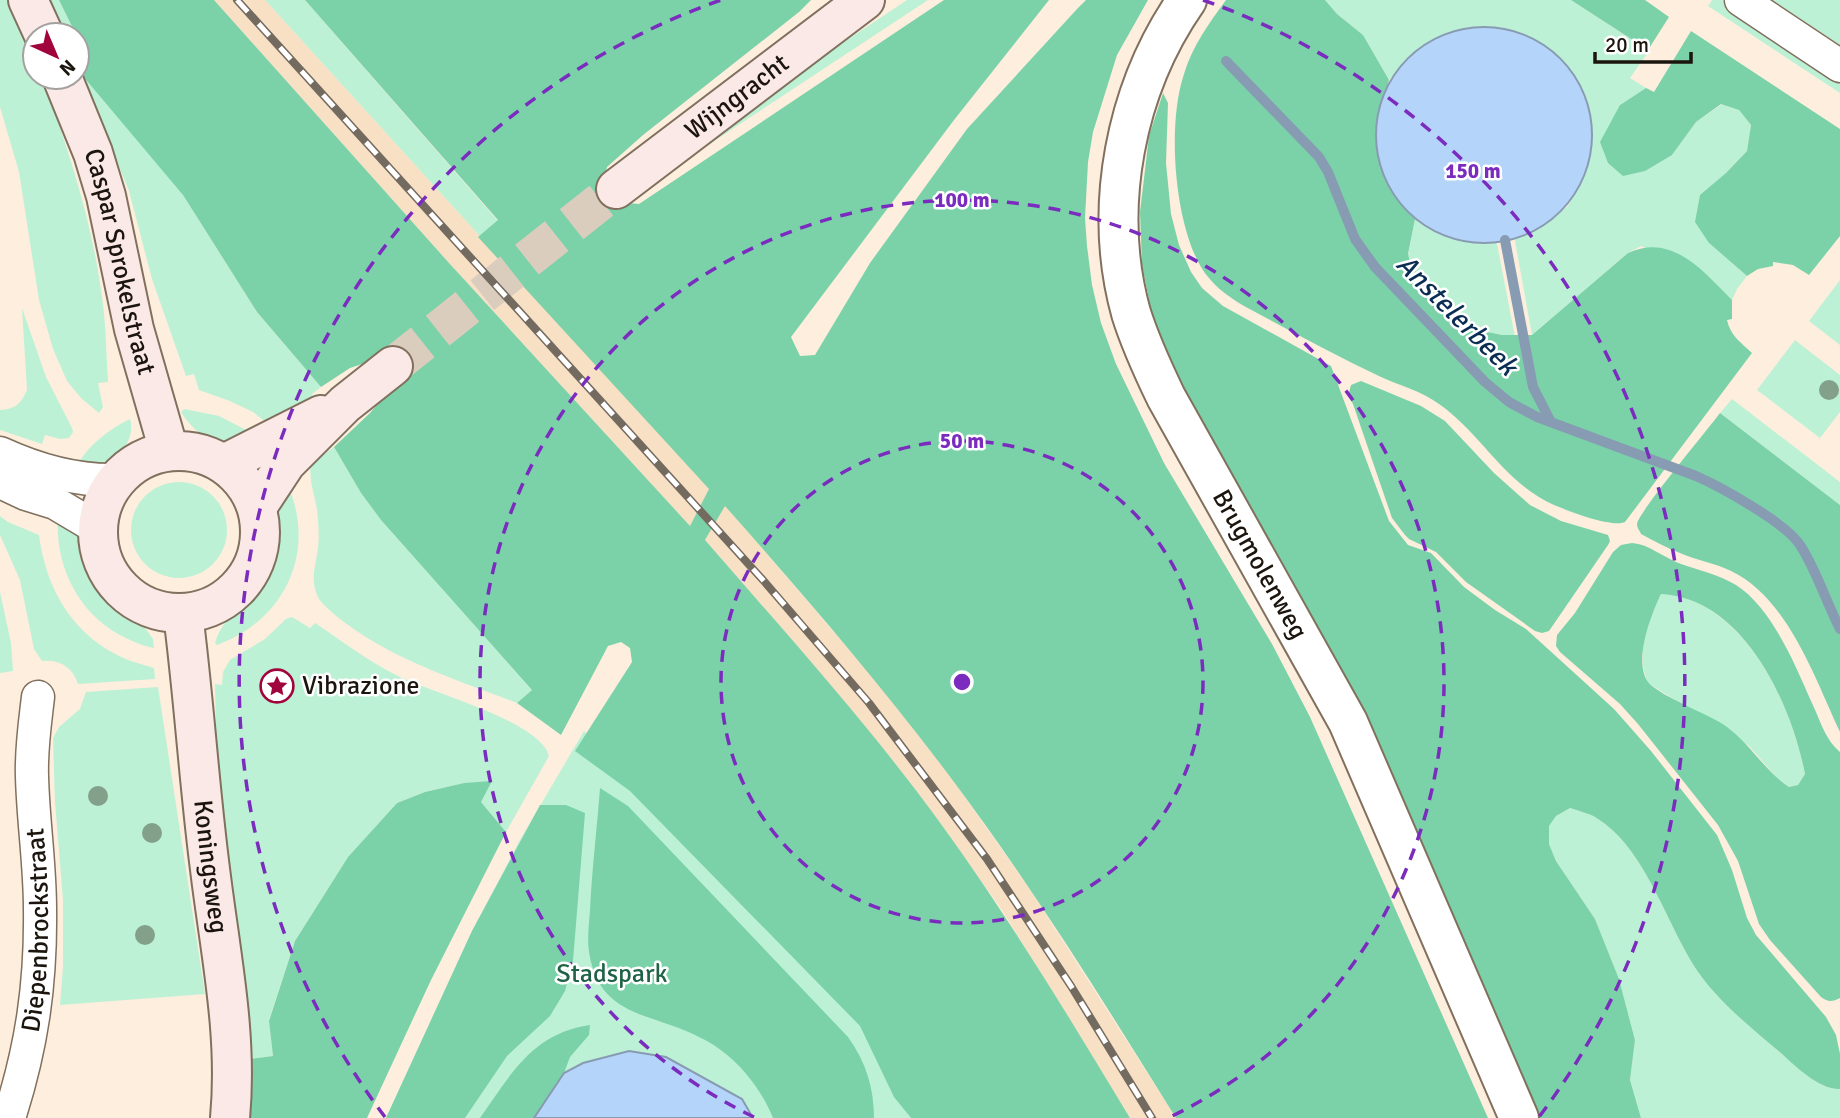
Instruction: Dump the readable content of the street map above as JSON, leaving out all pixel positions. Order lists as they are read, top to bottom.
{
  "streets": {
    "main road": ["Wijngracht", "Caspar Sprokelstraat", "Koningsweg"],
    "street": ["Brugmolenweg", "Diepenbrockstraat"]
  },
  "crossings": [
    ["Caspar Sprokelstraat", "Koningsweg"]
  ],
  "water": ["Anstelerbeek"],
  "parks": ["Stadspark"],
  "places": {
    "place": ["Vibrazione"]
  },
  "scale_bar": "20 m",
  "north": "bottom right",
  "rings": ["150 m", "100 m", "50 m"]
}
